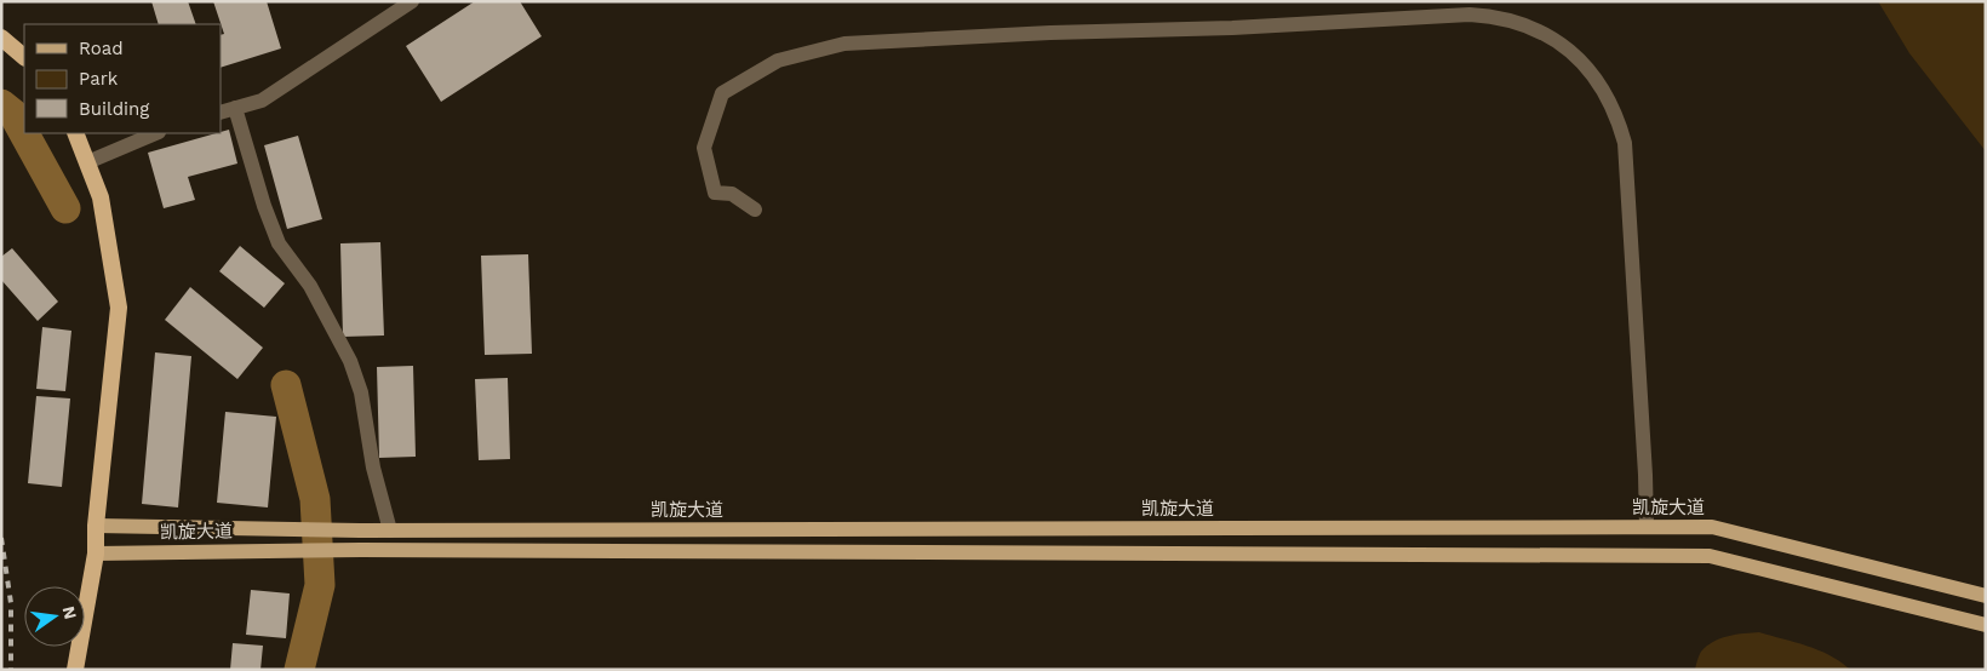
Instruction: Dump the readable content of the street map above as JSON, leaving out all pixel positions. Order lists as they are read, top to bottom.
{
  "streets": {
    "main road": ["凯旋大道"]
  },
  "legend": ["Road", "Park", "Building"],
  "north": "right"
}
